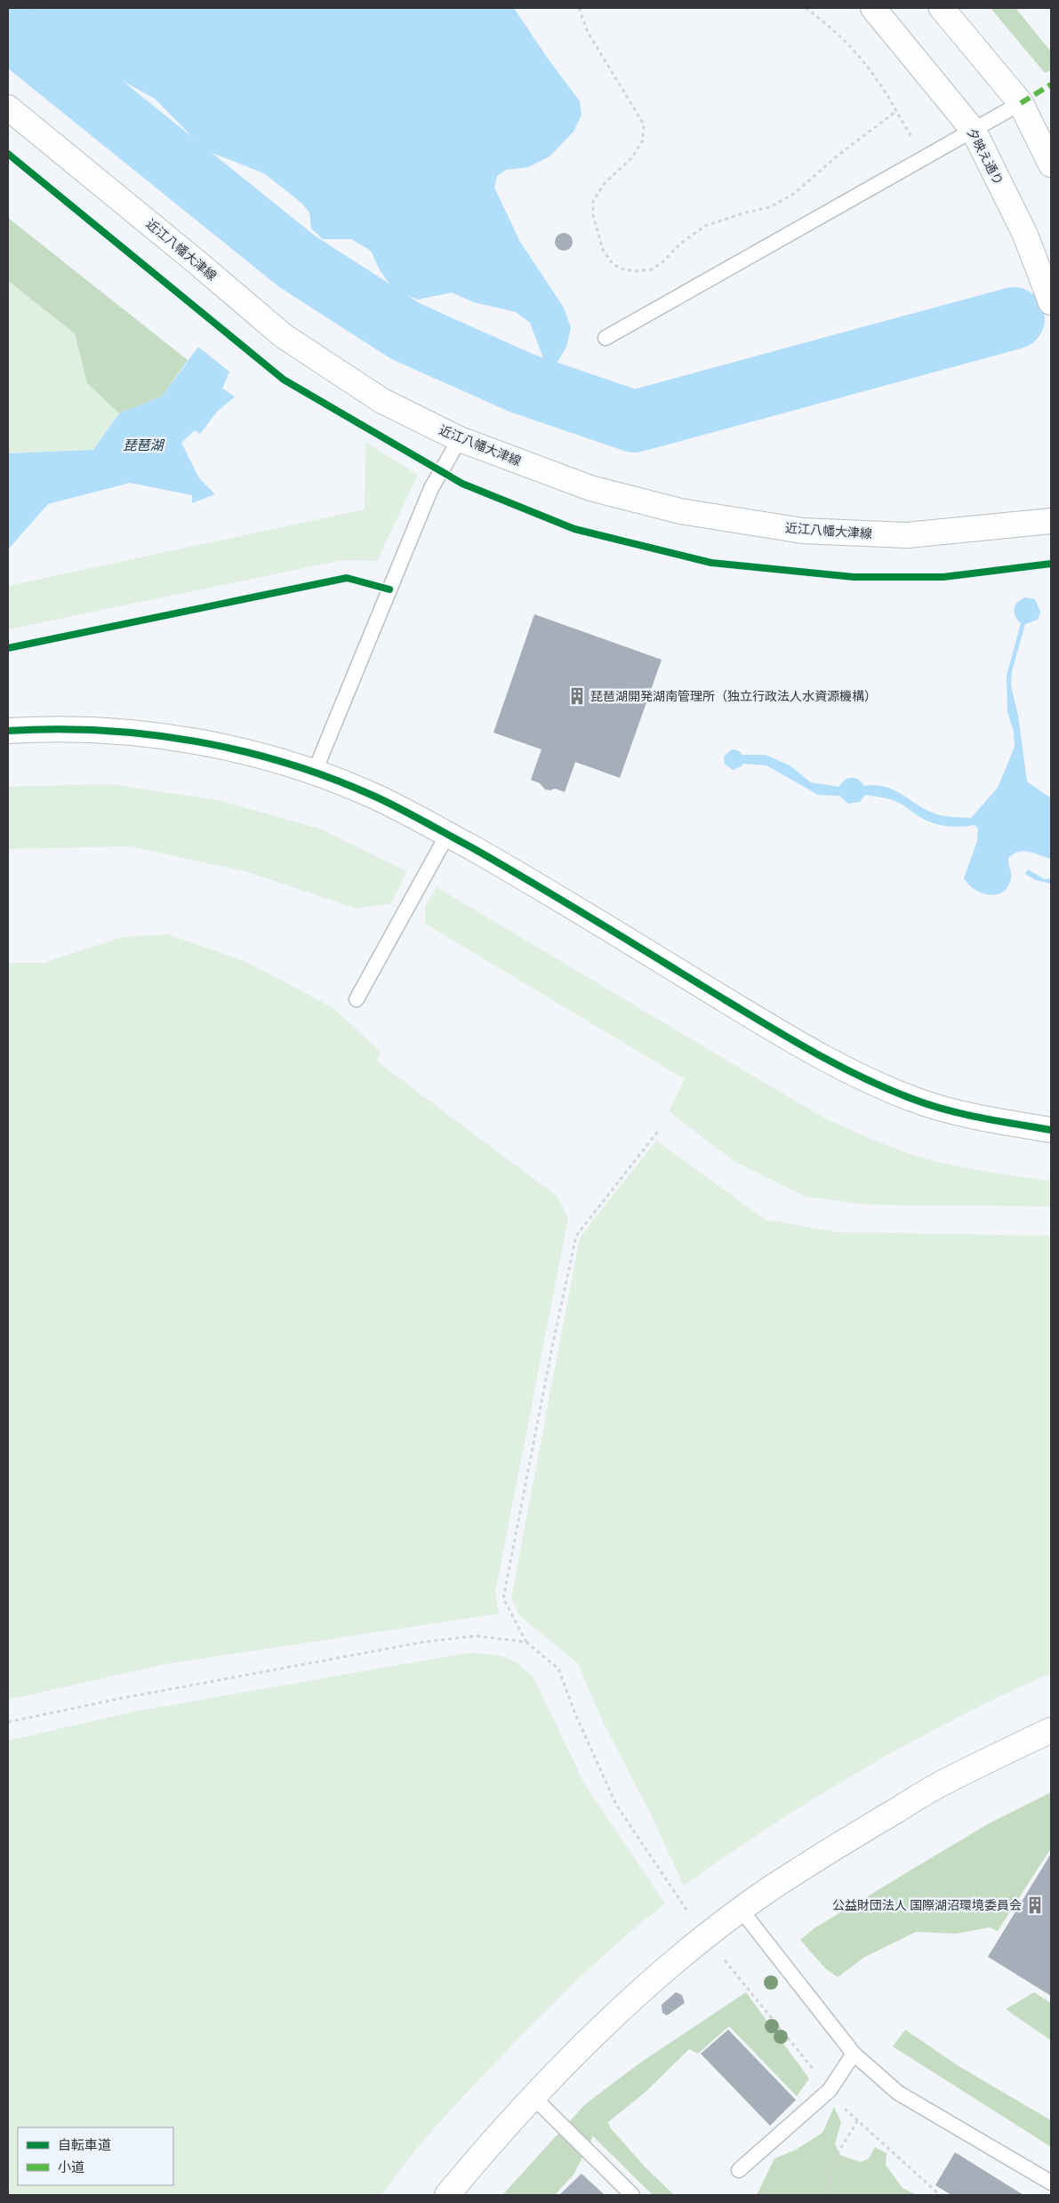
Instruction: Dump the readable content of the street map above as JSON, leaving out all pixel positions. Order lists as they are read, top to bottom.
{
  "streets": {
    "street": ["夕映え通り", "近江八幡大津線"]
  },
  "water": ["琵琶湖"],
  "places": {
    "building": ["琵琶湖開発湖南管理所（独立行政法人水資源機構）", "公益財団法人 国際湖沼環境委員会"]
  },
  "legend": ["自転車道", "小道"]
}
